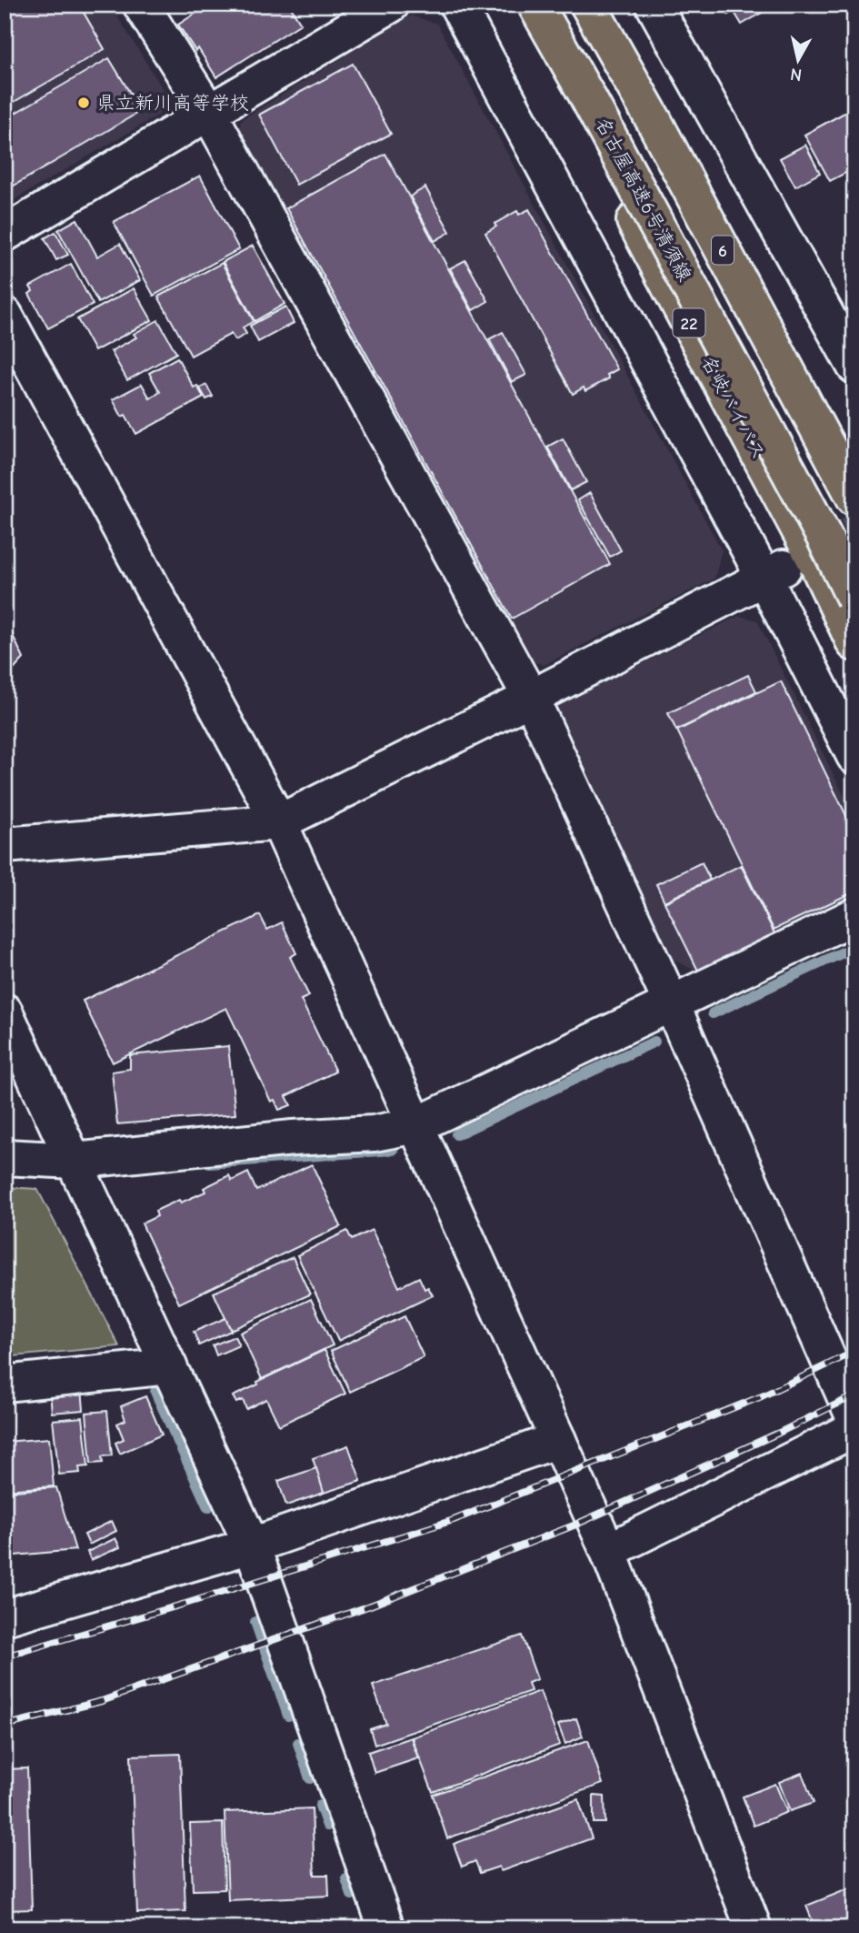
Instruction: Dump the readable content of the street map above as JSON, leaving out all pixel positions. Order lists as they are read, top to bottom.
{
  "streets": {
    "highway": [
      "名古屋高速6号清須線",
      "6",
      "22",
      "名岐バイパス"
    ]
  },
  "places": ["県立新川高等学校"],
  "north": "bottom"
}
